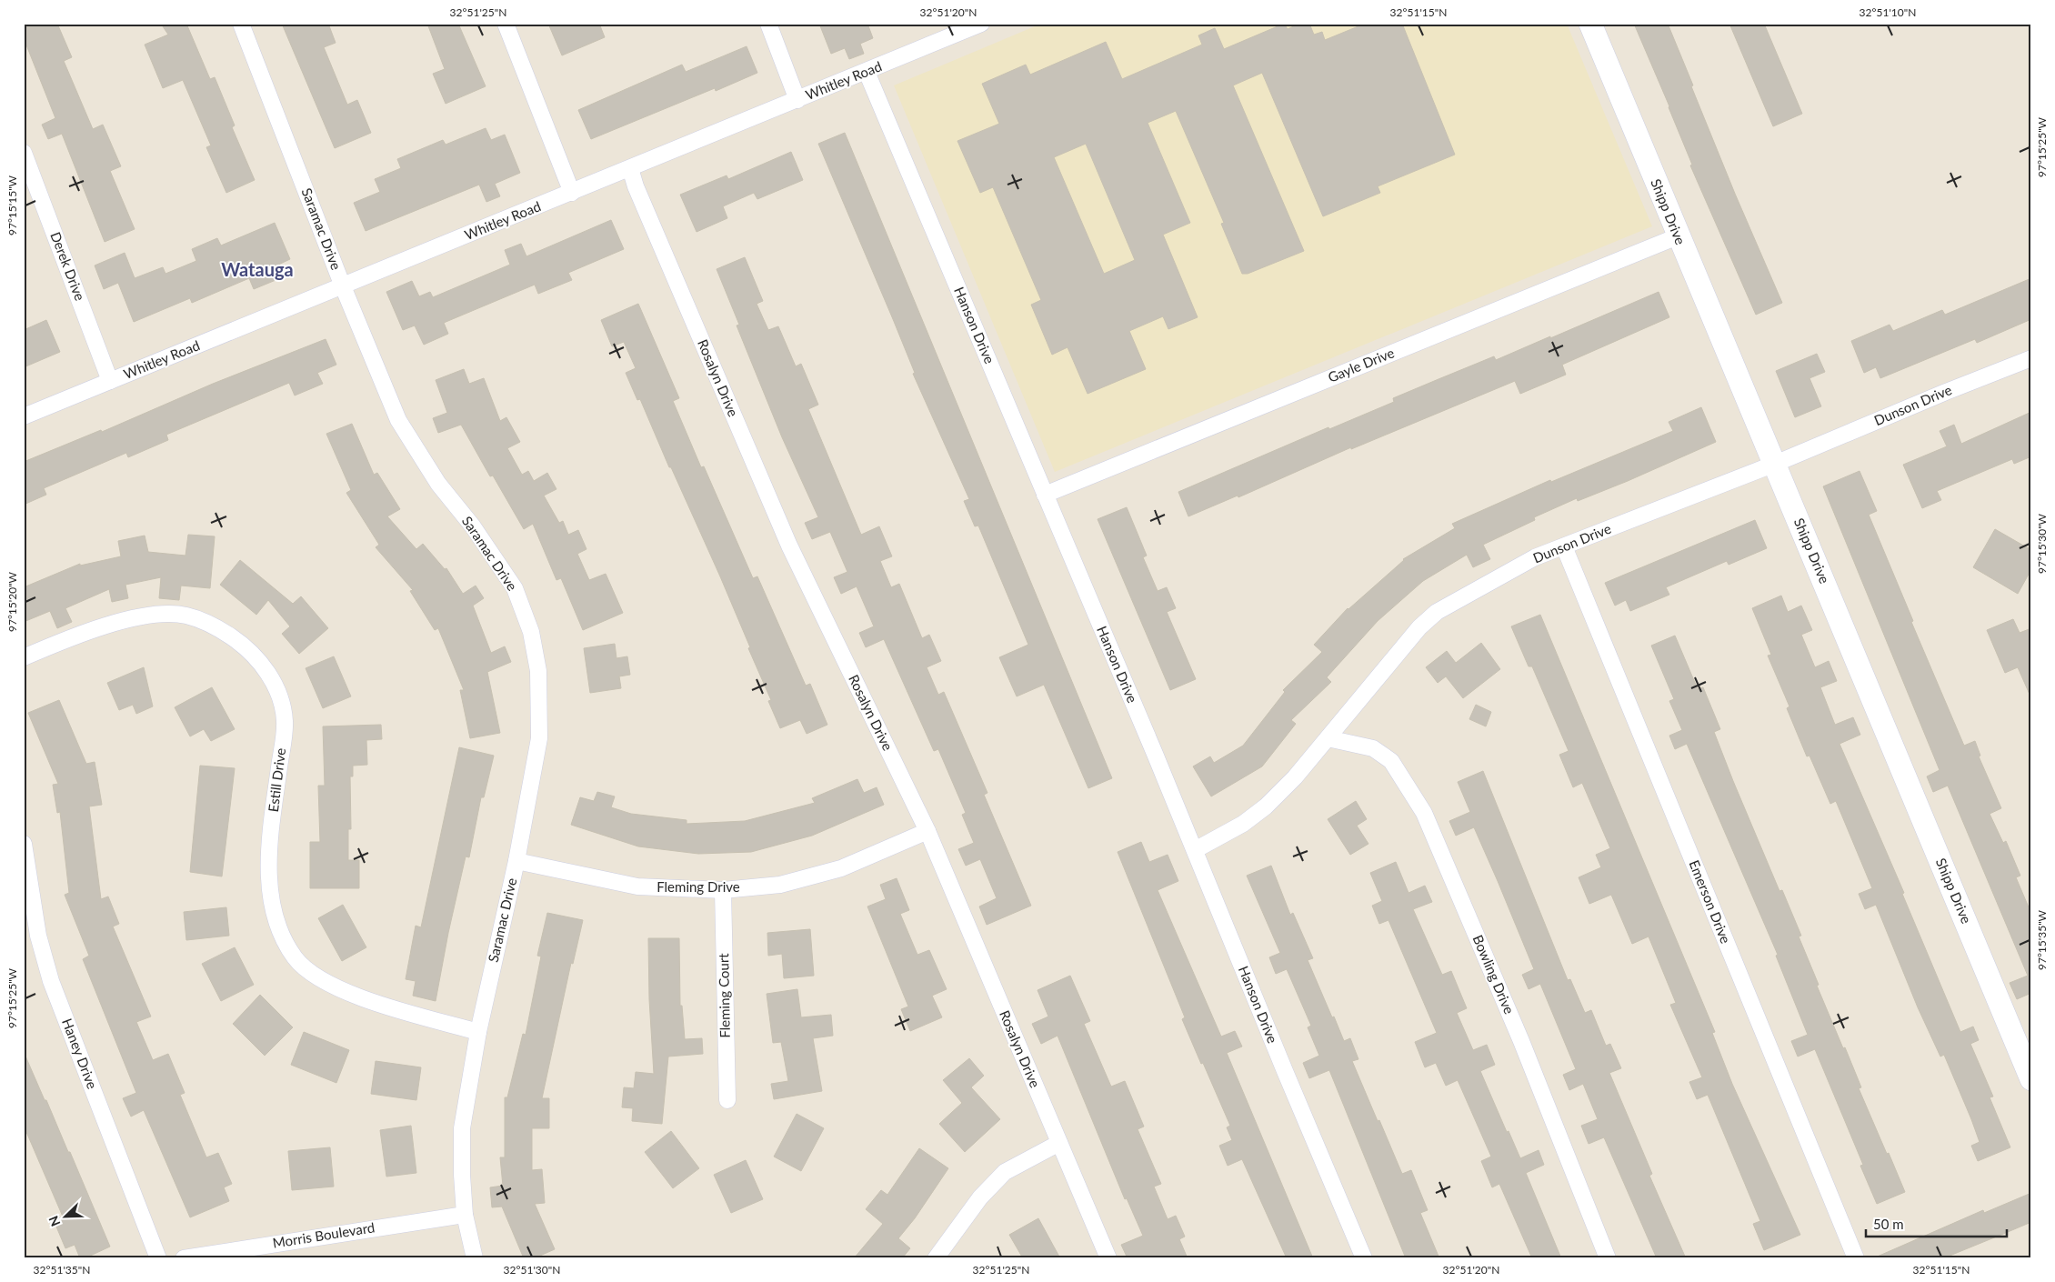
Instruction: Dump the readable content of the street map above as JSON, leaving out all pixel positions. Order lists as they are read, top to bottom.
{
  "streets": {
    "street": [
      "Whitley Road",
      "Shipp Drive",
      "Saramac Drive",
      "Derek Drive",
      "Hanson Drive",
      "Gayle Drive",
      "Rosalyn Drive",
      "Dunson Drive",
      "Estill Drive",
      "Fleming Drive",
      "Emerson Drive",
      "Bowling Drive",
      "Fleming Court",
      "Haney Drive",
      "Morris Boulevard"
    ]
  },
  "crossings": [
    ["Whitley Road", "Saramac Drive"],
    ["Whitley Road", "Derek Drive"],
    ["Whitley Road", "Hanson Drive"],
    ["Whitley Road", "Rosalyn Drive"],
    ["Shipp Drive", "Gayle Drive"],
    ["Shipp Drive", "Dunson Drive"],
    ["Saramac Drive", "Estill Drive"],
    ["Saramac Drive", "Fleming Drive"],
    ["Saramac Drive", "Morris Boulevard"],
    ["Hanson Drive", "Gayle Drive"],
    ["Hanson Drive", "Dunson Drive"],
    ["Rosalyn Drive", "Fleming Drive"],
    ["Dunson Drive", "Emerson Drive"],
    ["Dunson Drive", "Bowling Drive"],
    ["Fleming Drive", "Fleming Court"]
  ],
  "districts": ["Watauga"],
  "scale_bar": "50 m",
  "north": "bottom left",
  "coordinates": [
    "32°51'25\"N",
    "32°51'20\"N",
    "32°51'15\"N",
    "32°51'10\"N",
    "97°15'25\"W",
    "97°15'15\"W",
    "97°15'30\"W",
    "97°15'20\"W",
    "97°15'35\"W",
    "32°51'35\"N",
    "32°51'30\"N"
  ]
}
